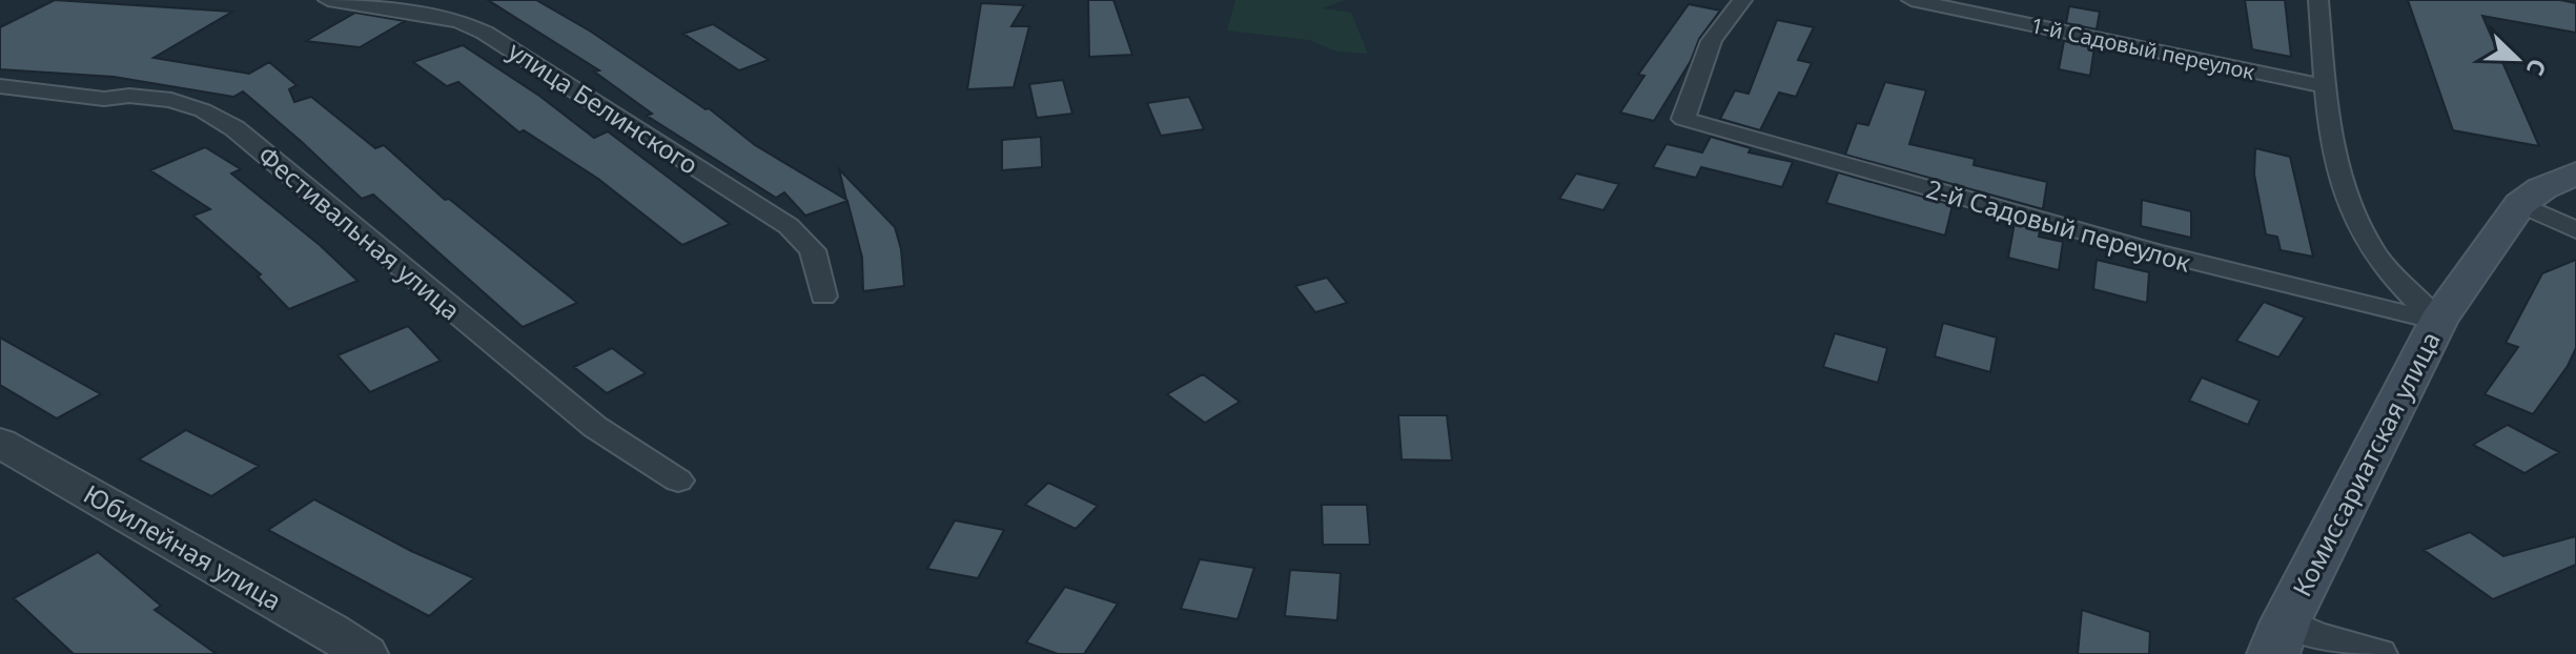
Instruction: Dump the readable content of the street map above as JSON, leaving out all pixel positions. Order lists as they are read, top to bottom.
{
  "streets": {
    "main road": ["Комиссариатская улица"],
    "street": [
      "1-й Садовый переулок",
      "улица Белинского",
      "2-й Садовый переулок",
      "Фестивальная улица",
      "Юбилейная улица"
    ]
  },
  "crossings": [
    ["1-й Садовый переулок", "Комиссариатская улица"],
    ["2-й Садовый переулок", "Комиссариатская улица"]
  ],
  "north": "bottom right"
}
